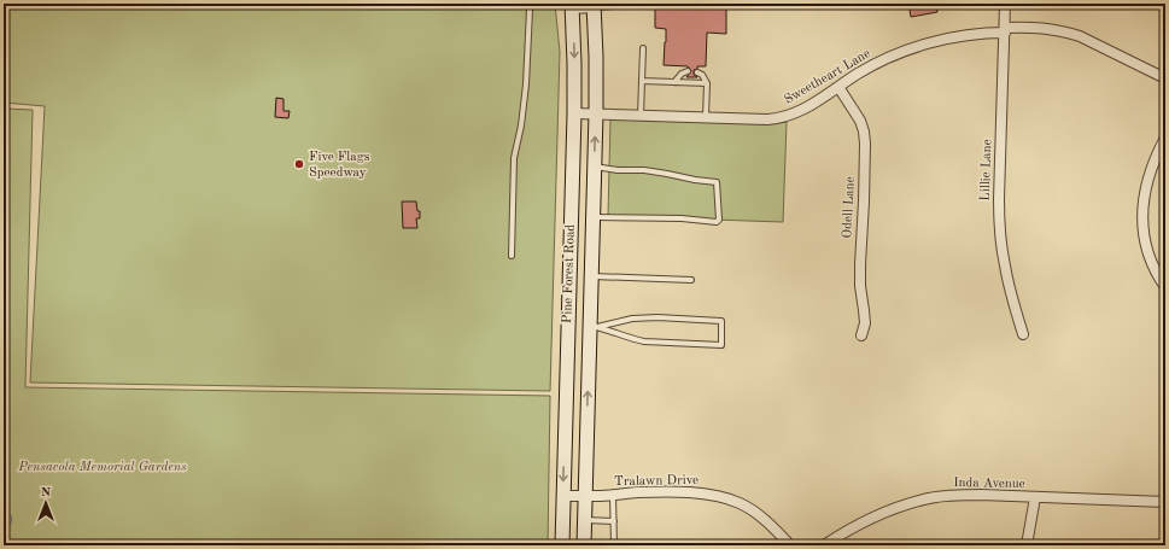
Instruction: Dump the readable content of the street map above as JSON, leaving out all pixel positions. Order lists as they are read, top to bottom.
{
  "streets": {
    "main road": ["Pine Forest Road"],
    "street": [
      "Sweetheart Lane",
      "Lillie Lane",
      "Odell Lane",
      "Tralawn Drive",
      "Inda Avenue"
    ]
  },
  "crossings": [
    ["Sweetheart Lane", "Lillie Lane"],
    ["Sweetheart Lane", "Odell Lane"],
    ["Sweetheart Lane", "Pine Forest Road"],
    ["Pine Forest Road", "Tralawn Drive"]
  ],
  "parks": ["Pensacola Memorial Gardens"],
  "places": ["Five Flags Speedway"],
  "north": "top"
}
